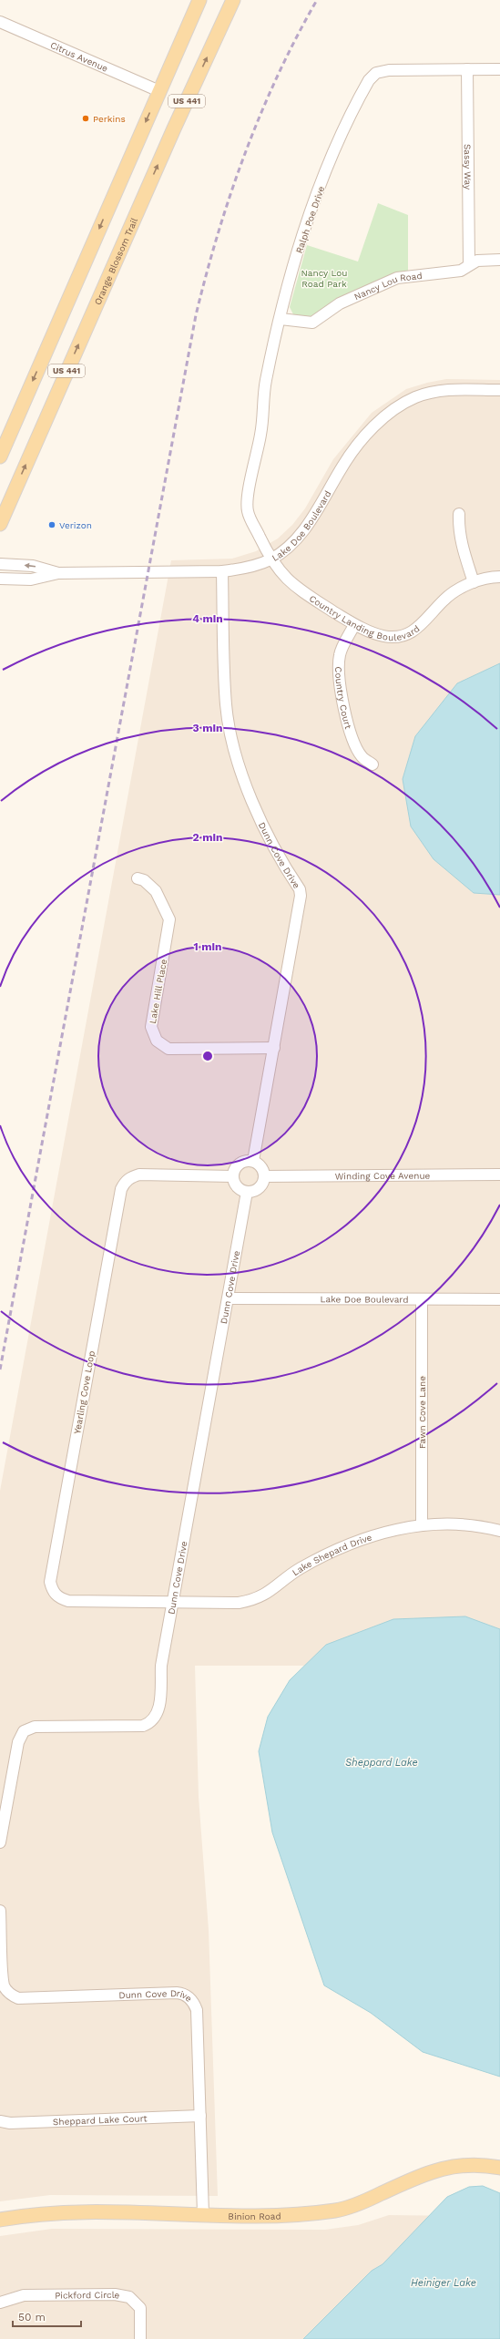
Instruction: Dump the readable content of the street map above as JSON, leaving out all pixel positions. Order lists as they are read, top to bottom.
{
  "streets": {
    "main road": ["US 441", "Orange Blossom Trail", "Binion Road"],
    "street": [
      "Citrus Avenue",
      "Sassy Way",
      "Ralph Poe Drive",
      "Nancy Lou Road",
      "Lake Doe Boulevard",
      "Country Landing Boulevard",
      "Country Court",
      "Dunn Cove Drive",
      "Lake Hill Place",
      "Winding Cove Avenue",
      "Yearling Cove Loop",
      "Fawn Cove Lane",
      "Lake Shepard Drive",
      "Sheppard Lake Court",
      "Pickford Circle"
    ]
  },
  "crossings": [
    ["Citrus Avenue", "US 441"],
    ["Sassy Way", "Ralph Poe Drive"],
    ["Sassy Way", "Nancy Lou Road"],
    ["Ralph Poe Drive", "Nancy Lou Road"],
    ["Ralph Poe Drive", "Lake Doe Boulevard"],
    ["Ralph Poe Drive", "Country Landing Boulevard"],
    ["Lake Doe Boulevard", "Country Landing Boulevard"],
    ["Lake Doe Boulevard", "Dunn Cove Drive"],
    ["Lake Doe Boulevard", "Fawn Cove Lane"],
    ["Country Landing Boulevard", "Country Court"],
    ["Dunn Cove Drive", "Lake Hill Place"],
    ["Dunn Cove Drive", "Winding Cove Avenue"],
    ["Dunn Cove Drive", "Yearling Cove Loop"],
    ["Dunn Cove Drive", "Lake Shepard Drive"],
    ["Dunn Cove Drive", "Sheppard Lake Court"],
    ["Dunn Cove Drive", "Binion Road"],
    ["Winding Cove Avenue", "Yearling Cove Loop"],
    ["Yearling Cove Loop", "Lake Shepard Drive"],
    ["Fawn Cove Lane", "Lake Shepard Drive"]
  ],
  "water": ["Sheppard Lake", "Heiniger Lake"],
  "parks": ["Nancy Lou Road Park"],
  "places": ["Perkins", "Verizon"],
  "scale_bar": "50 m",
  "rings": [
    "4 min",
    "3 min",
    "2 min",
    "1 min"
  ]
}
